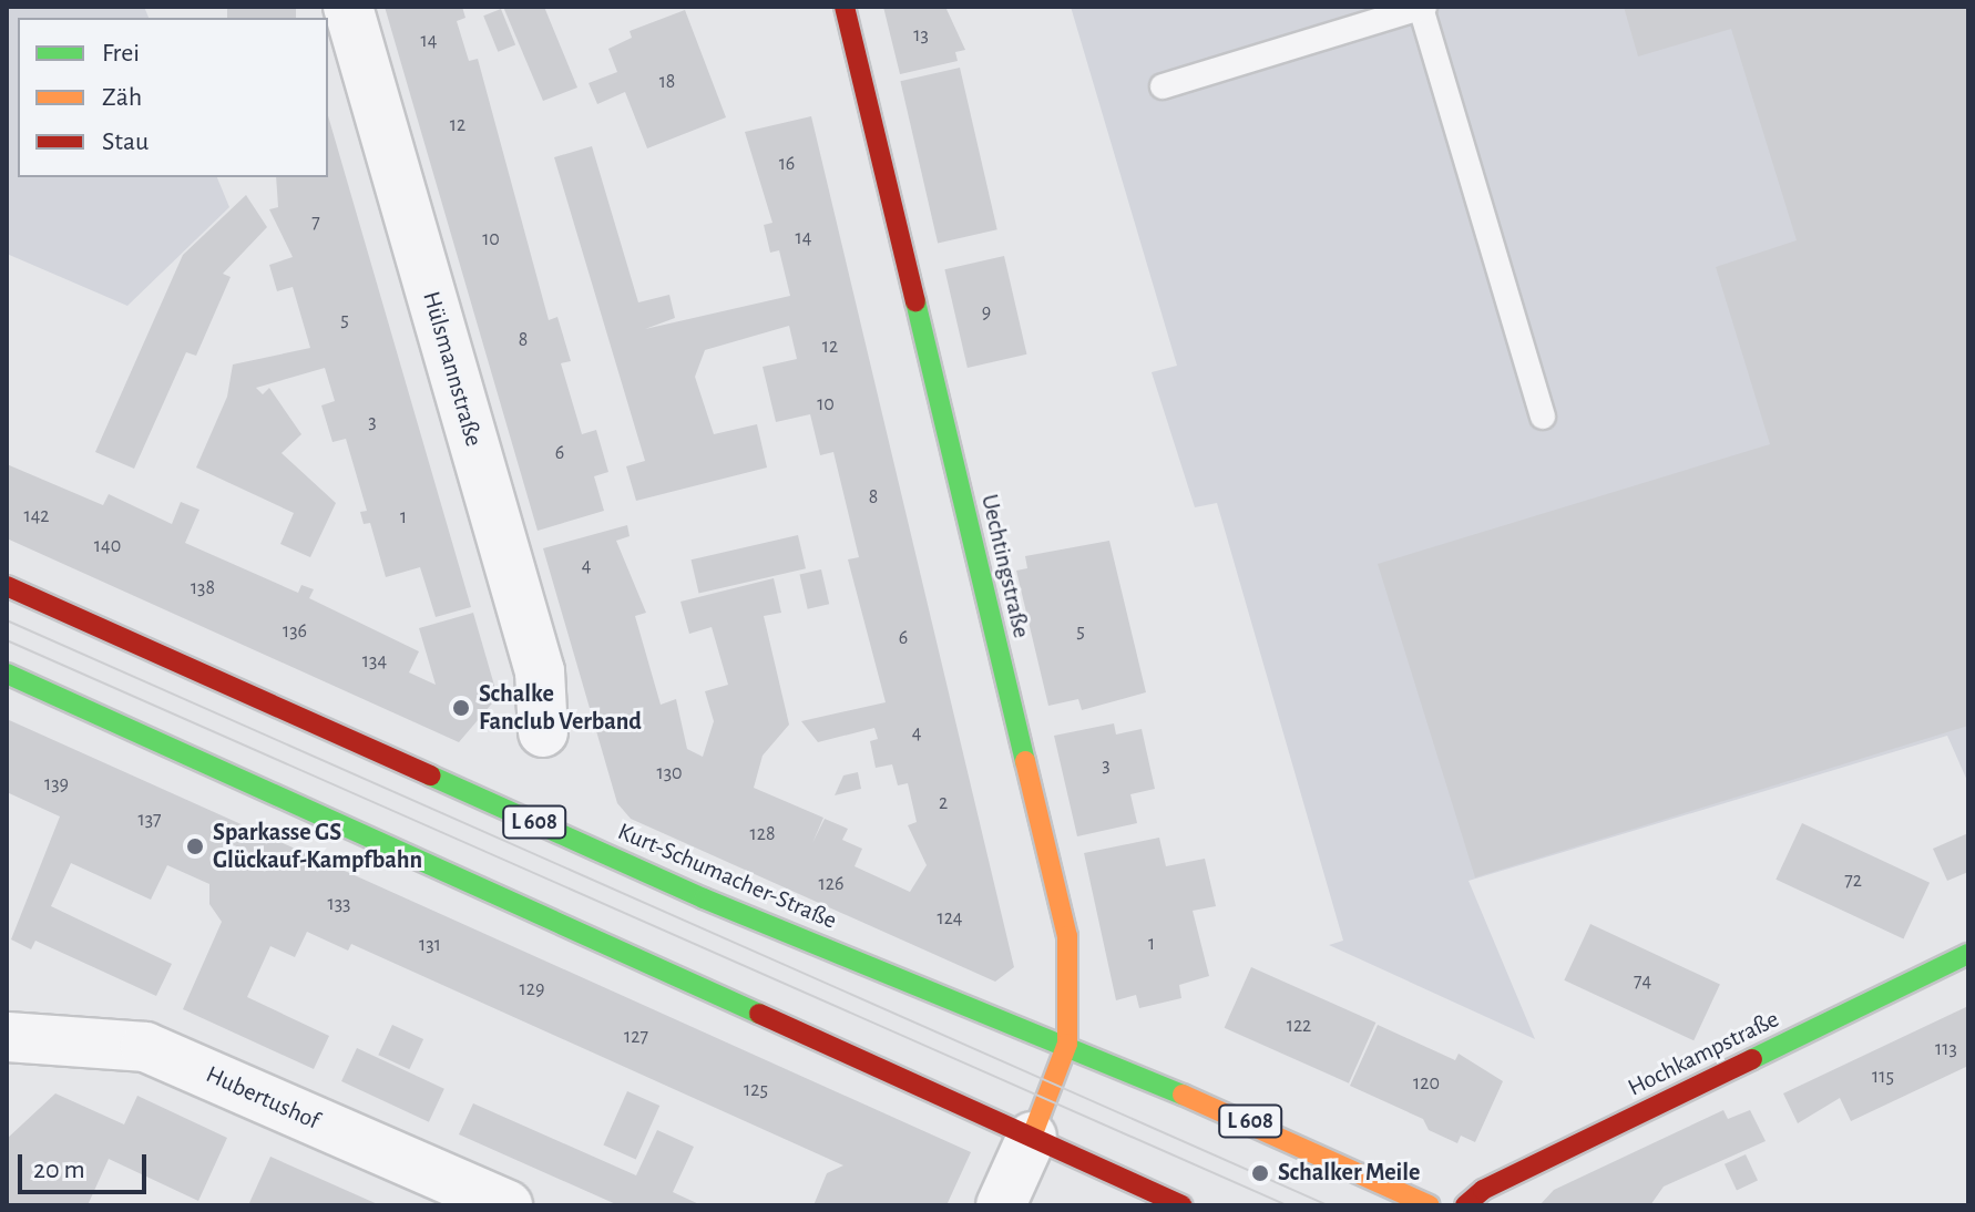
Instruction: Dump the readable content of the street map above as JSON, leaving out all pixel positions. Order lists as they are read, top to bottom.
{
  "streets": {
    "main road": [
      "Uechtingstraße",
      "L 608",
      "Kurt-Schumacher-Straße",
      "Hochkampstraße"
    ],
    "street": ["Hülsmannstraße", "Hubertushof"]
  },
  "crossings": [
    ["Uechtingstraße", "Kurt-Schumacher-Straße"]
  ],
  "places": ["Schalke Fanclub Verband", "Sparkasse GS Glückauf-Kampfbahn", "Schalker Meile"],
  "house_numbers": [
    "13",
    "14",
    "18",
    "12",
    "16",
    "7",
    "14",
    "10",
    "9",
    "5",
    "8",
    "12",
    "10",
    "3",
    "6",
    "8",
    "142",
    "1",
    "140",
    "4",
    "138",
    "136",
    "5",
    "6",
    "134",
    "4",
    "3",
    "130",
    "139",
    "2",
    "137",
    "128",
    "72",
    "126",
    "133",
    "124",
    "1",
    "131",
    "74",
    "129",
    "122",
    "127",
    "113",
    "115",
    "120",
    "125"
  ],
  "legend": ["Frei", "Zäh", "Stau"],
  "scale_bar": "20 m"
}
